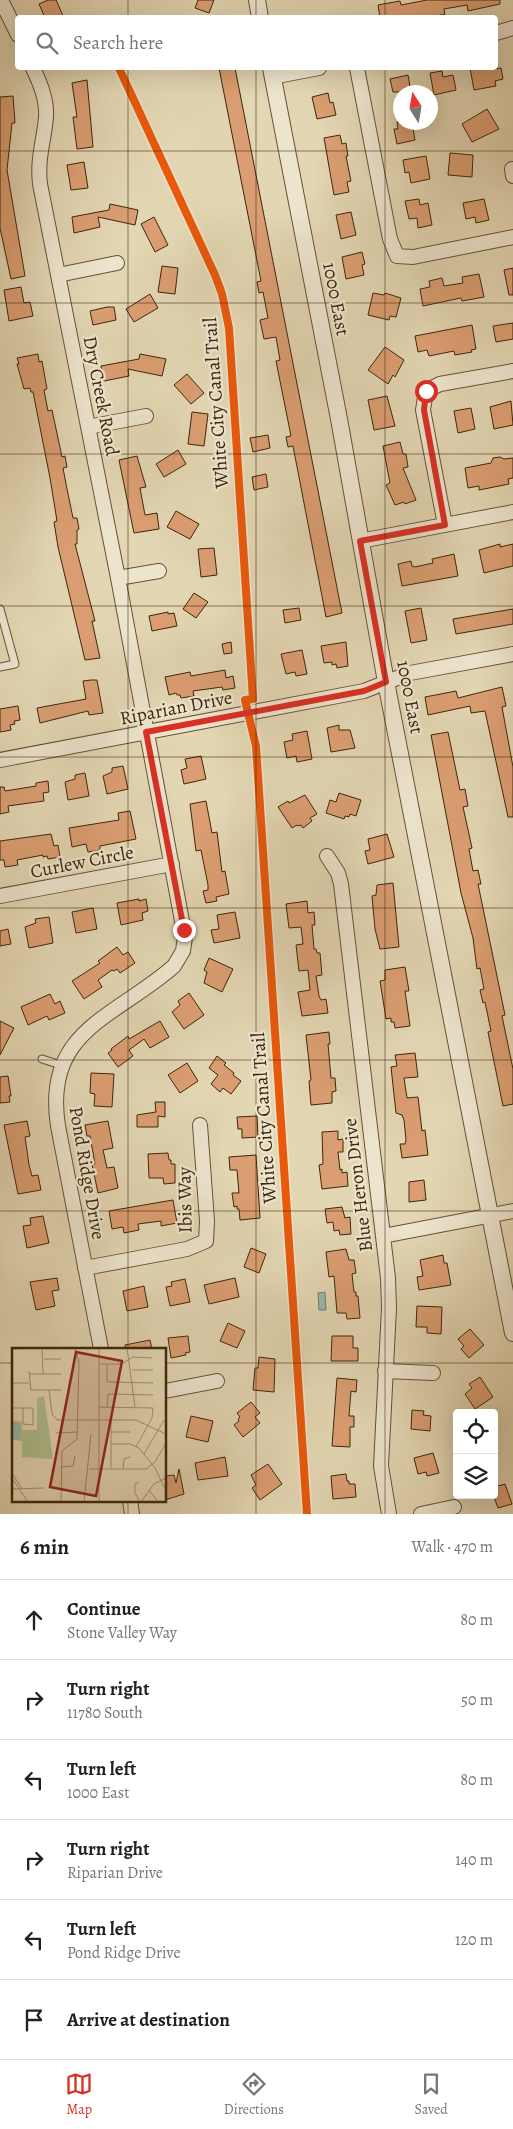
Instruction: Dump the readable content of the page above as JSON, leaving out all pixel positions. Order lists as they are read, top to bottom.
{
  "streets": {
    "street": [
      "1000 East",
      "Dry Creek Road",
      "Riparian Drive",
      "Curlew Circle",
      "Pond Ridge Drive",
      "Blue Heron Drive",
      "Ibis Way"
    ],
    "cycle path": ["White City Canal Trail"]
  },
  "crossings": [
    ["1000 East", "Riparian Drive"],
    ["Dry Creek Road", "Riparian Drive"],
    ["Dry Creek Road", "Pond Ridge Drive"],
    ["Riparian Drive", "Pond Ridge Drive"],
    ["Curlew Circle", "Pond Ridge Drive"],
    ["Pond Ridge Drive", "Ibis Way"]
  ],
  "north": "top",
  "page": {
    "search": "Search here",
    "heading": ["6 min", "Walk · 470 m"],
    "list": [
      ["Continue", "Stone Valley Way", "80 m"],
      ["Turn right", "11780 South", "50 m"],
      ["Turn left", "1000 East", "80 m"],
      ["Turn right", "Riparian Drive", "140 m"],
      ["Turn left", "Pond Ridge Drive", "120 m"],
      "Arrive at destination"
    ],
    "nav": ["Map", "Directions", "Saved"]
  }
}
